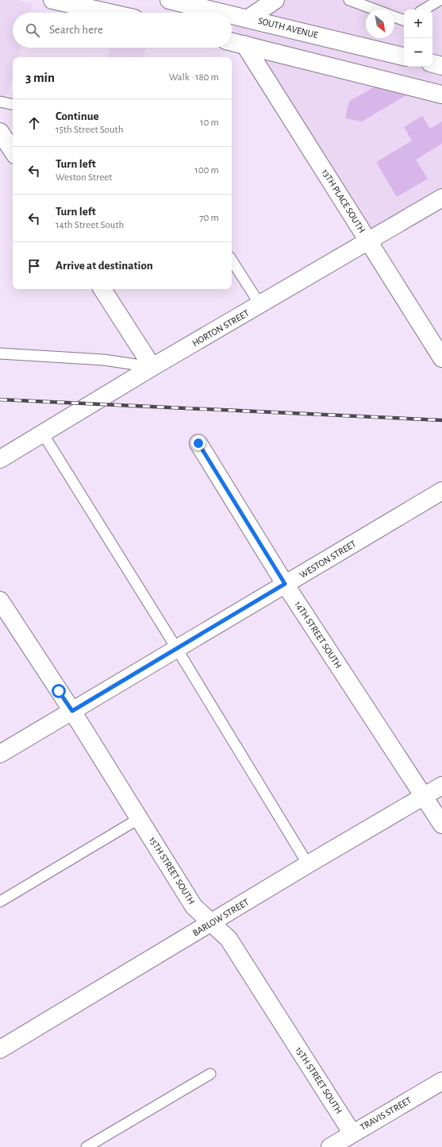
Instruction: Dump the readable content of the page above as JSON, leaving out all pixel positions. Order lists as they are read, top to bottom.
{
  "streets": {
    "main road": [
      "SOUTH AVENUE",
      "13TH PLACE SOUTH",
      "HORTON STREET",
      "WESTON STREET",
      "14TH STREET SOUTH",
      "15TH STREET SOUTH",
      "BARLOW STREET",
      "TRAVIS STREET"
    ]
  },
  "crossings": [
    ["13TH PLACE SOUTH", "HORTON STREET"],
    ["WESTON STREET", "14TH STREET SOUTH"],
    ["WESTON STREET", "15TH STREET SOUTH"],
    ["14TH STREET SOUTH", "BARLOW STREET"],
    ["15TH STREET SOUTH", "BARLOW STREET"],
    ["15TH STREET SOUTH", "TRAVIS STREET"]
  ],
  "north": "bottom right",
  "page": {
    "map_buttons": ["+", "−"],
    "search": "Search here",
    "heading": ["3 min", "Walk · 180 m"],
    "list": [
      ["Continue", "15th Street South", "10 m"],
      ["Turn left", "Weston Street", "100 m"],
      ["Turn left", "14th Street South", "70 m"],
      "Arrive at destination"
    ]
  }
}
